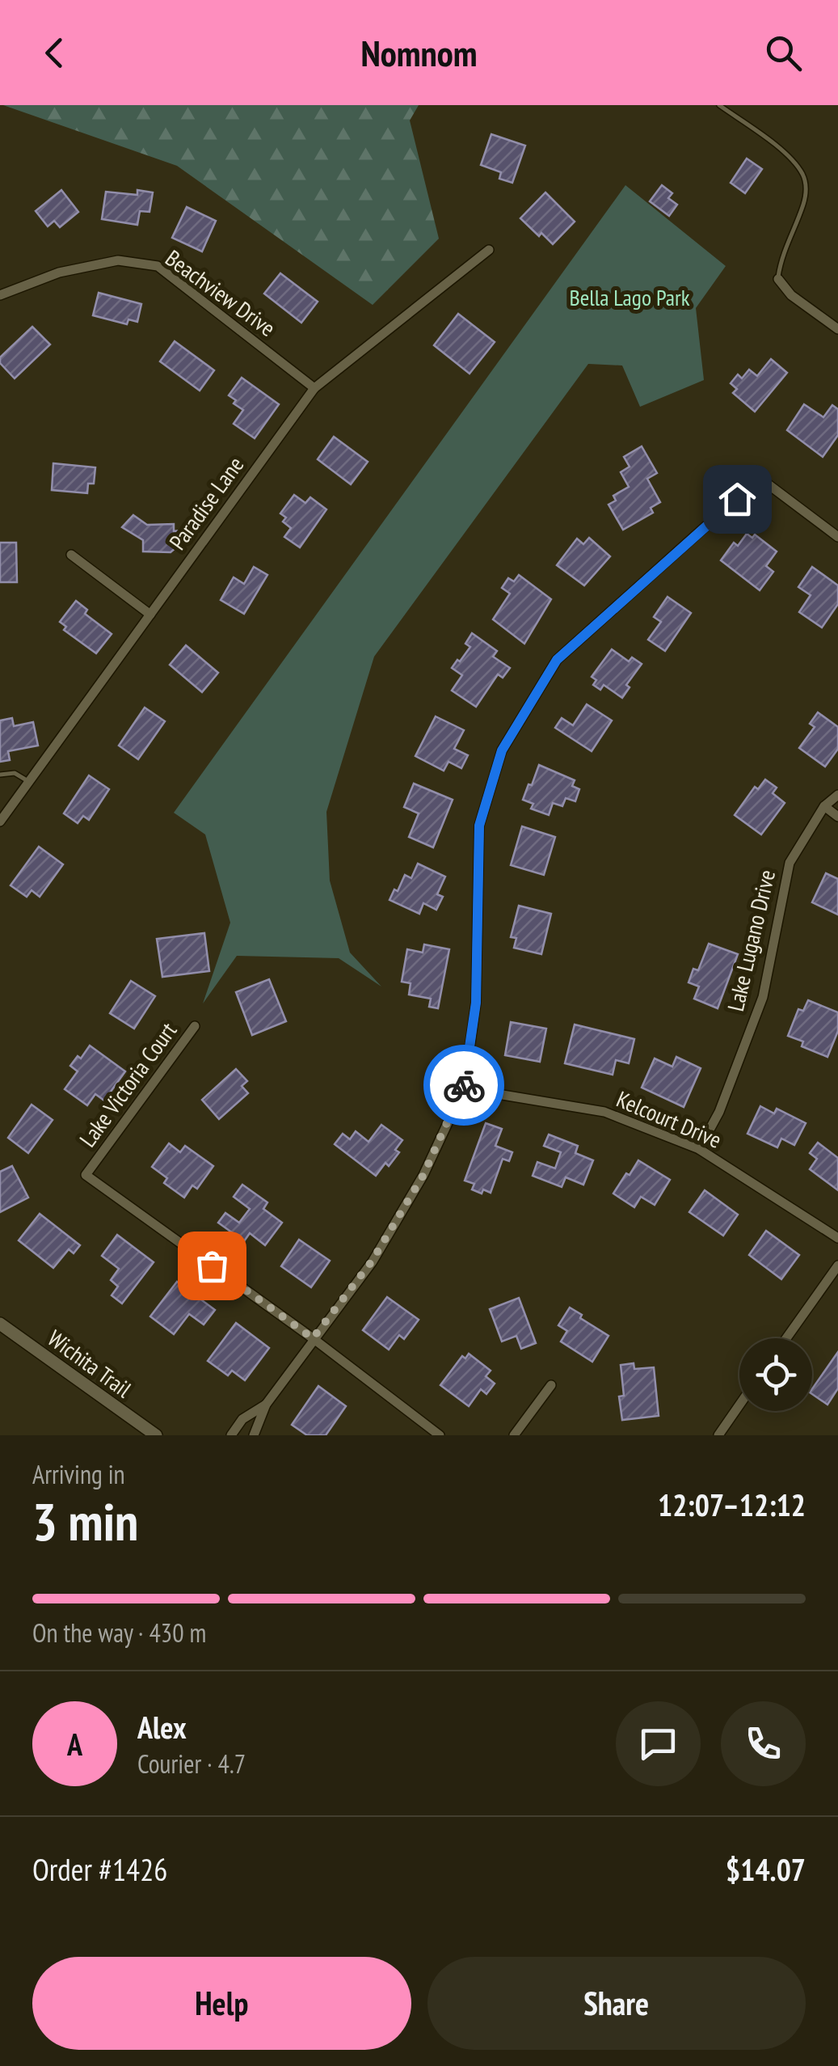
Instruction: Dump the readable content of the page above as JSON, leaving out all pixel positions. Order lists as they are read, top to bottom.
{
  "streets": {
    "street": [
      "Beachview Drive",
      "Paradise Lane",
      "Lake Lugano Drive",
      "Lake Victoria Court",
      "Kelcourt Drive",
      "Wichita Trail"
    ]
  },
  "crossings": [
    ["Beachview Drive", "Paradise Lane"],
    ["Lake Lugano Drive", "Kelcourt Drive"]
  ],
  "parks": ["Bella Lago Park"],
  "page": {
    "header": "Nomnom",
    "heading": ["3 min", "Arriving in", "12:07–12:12"],
    "panel": [
      "Alex",
      "Courier · 4.7",
      "Order #1426",
      "$14.07"
    ],
    "bar": "On the way · 430 m",
    "round": "A",
    "buttons": ["Help", "Share"]
  }
}
